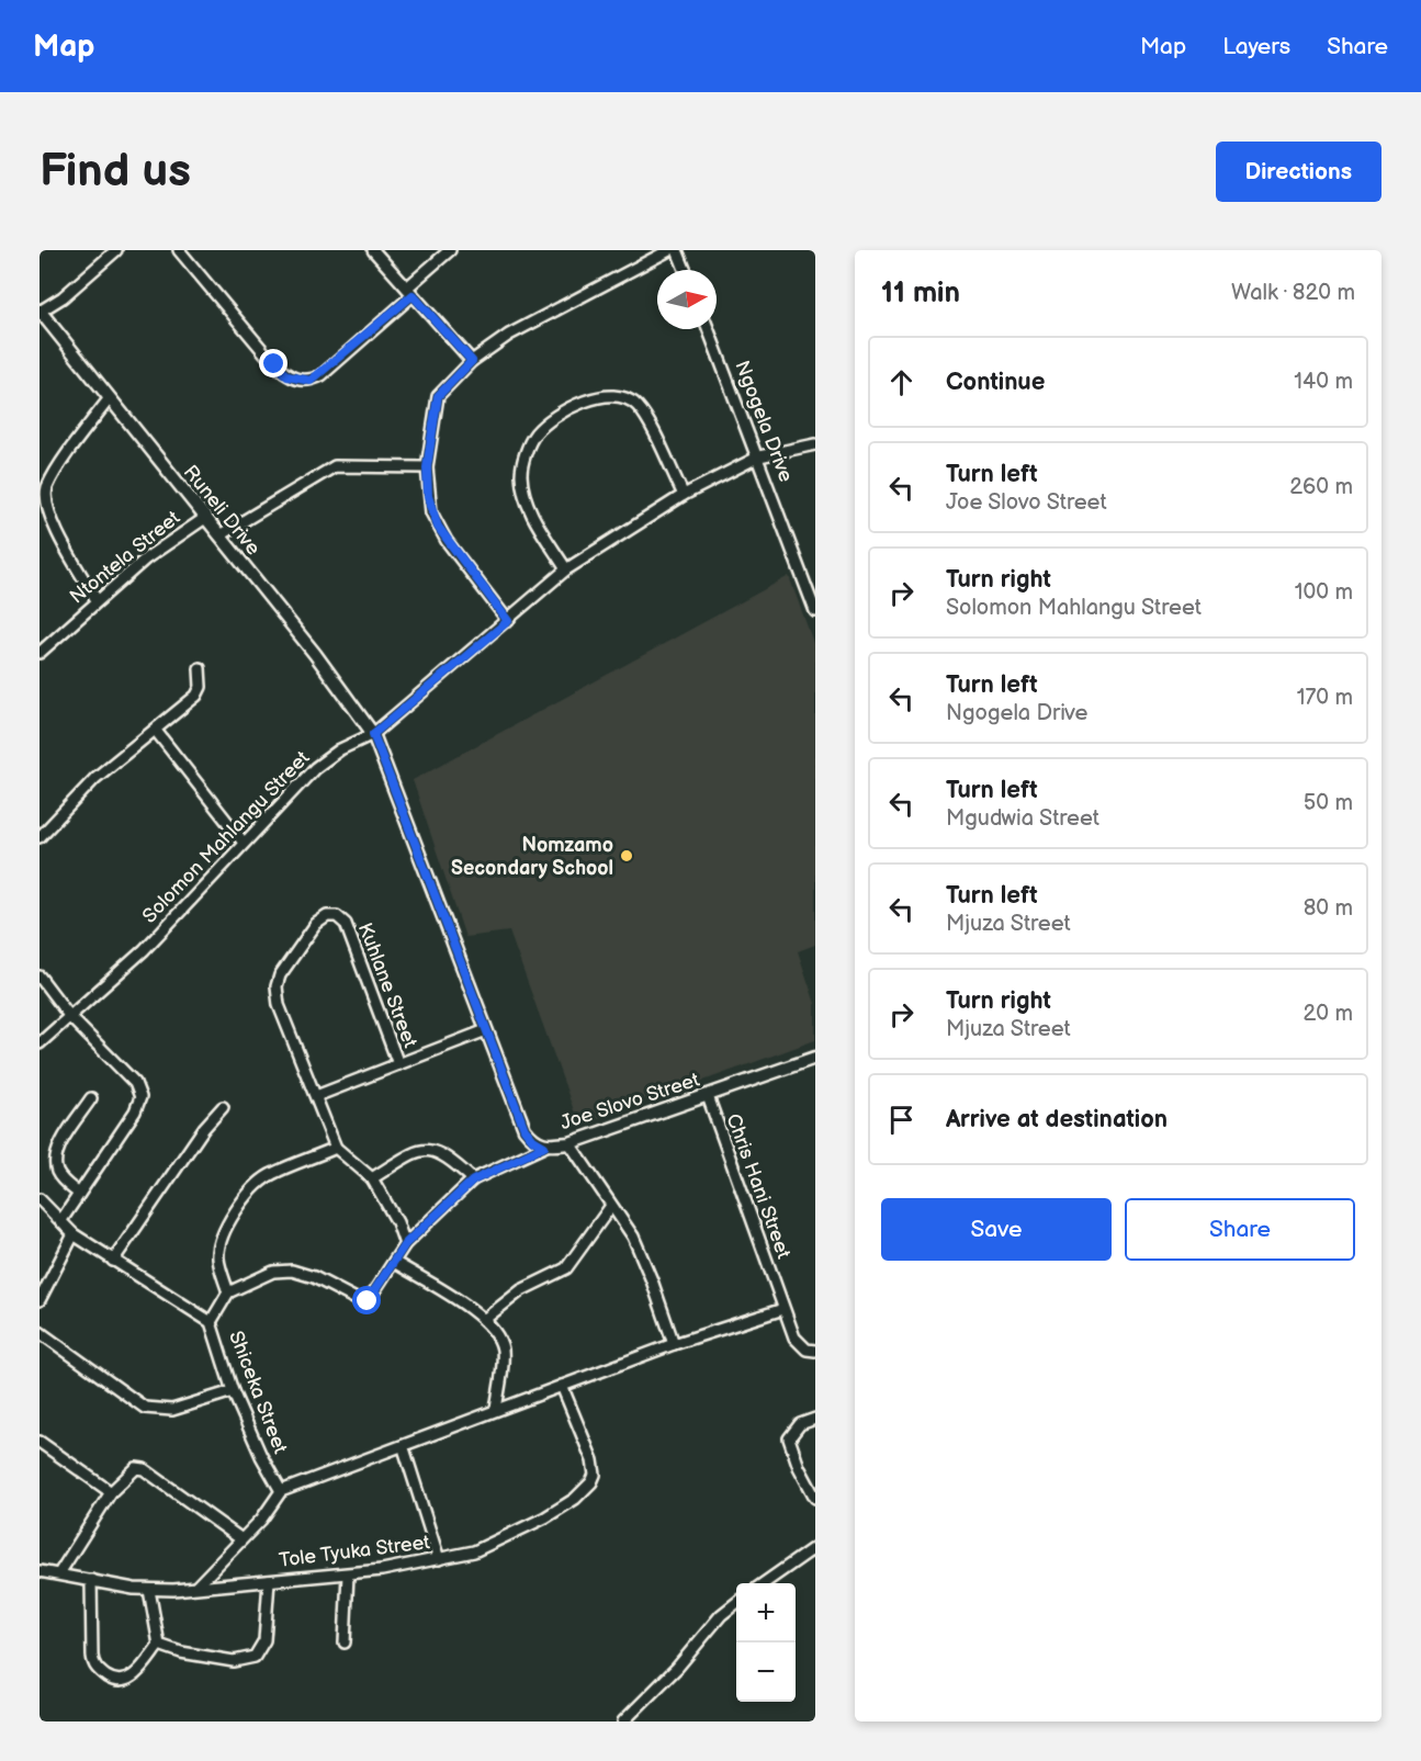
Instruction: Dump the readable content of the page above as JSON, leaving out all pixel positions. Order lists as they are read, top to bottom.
{
  "streets": {
    "street": [
      "Ngogela Drive",
      "Runeli Drive",
      "Ntontela Street",
      "Solomon Mahlangu Street",
      "Kuhlane Street",
      "Joe Slovo Street",
      "Chris Hani Street",
      "Shiceka Street",
      "Tole Tyuka Street"
    ]
  },
  "crossings": [
    ["Ngogela Drive", "Solomon Mahlangu Street"],
    ["Runeli Drive", "Ntontela Street"],
    ["Runeli Drive", "Solomon Mahlangu Street"],
    ["Runeli Drive", "Joe Slovo Street"],
    ["Solomon Mahlangu Street", "Joe Slovo Street"],
    ["Joe Slovo Street", "Chris Hani Street"]
  ],
  "places": ["Nomzamo Secondary School"],
  "north": "right",
  "page": {
    "header": "Map",
    "nav": ["Map", "Layers", "Share"],
    "buttons": [
      "Directions",
      ["Save", "Share"]
    ],
    "title": "Find us",
    "heading": ["11 min", "Walk · 820 m"],
    "list": [
      ["Continue", "140 m"],
      ["Turn left", "Joe Slovo Street", "260 m"],
      ["Turn right", "Solomon Mahlangu Street", "100 m"],
      ["Turn left", "Ngogela Drive", "170 m"],
      ["Turn left", "Mgudwia Street", "50 m"],
      ["Turn left", "Mjuza Street", "80 m"],
      ["Turn right", "Mjuza Street", "20 m"],
      "Arrive at destination"
    ],
    "map_buttons": ["+", "−"]
  }
}
